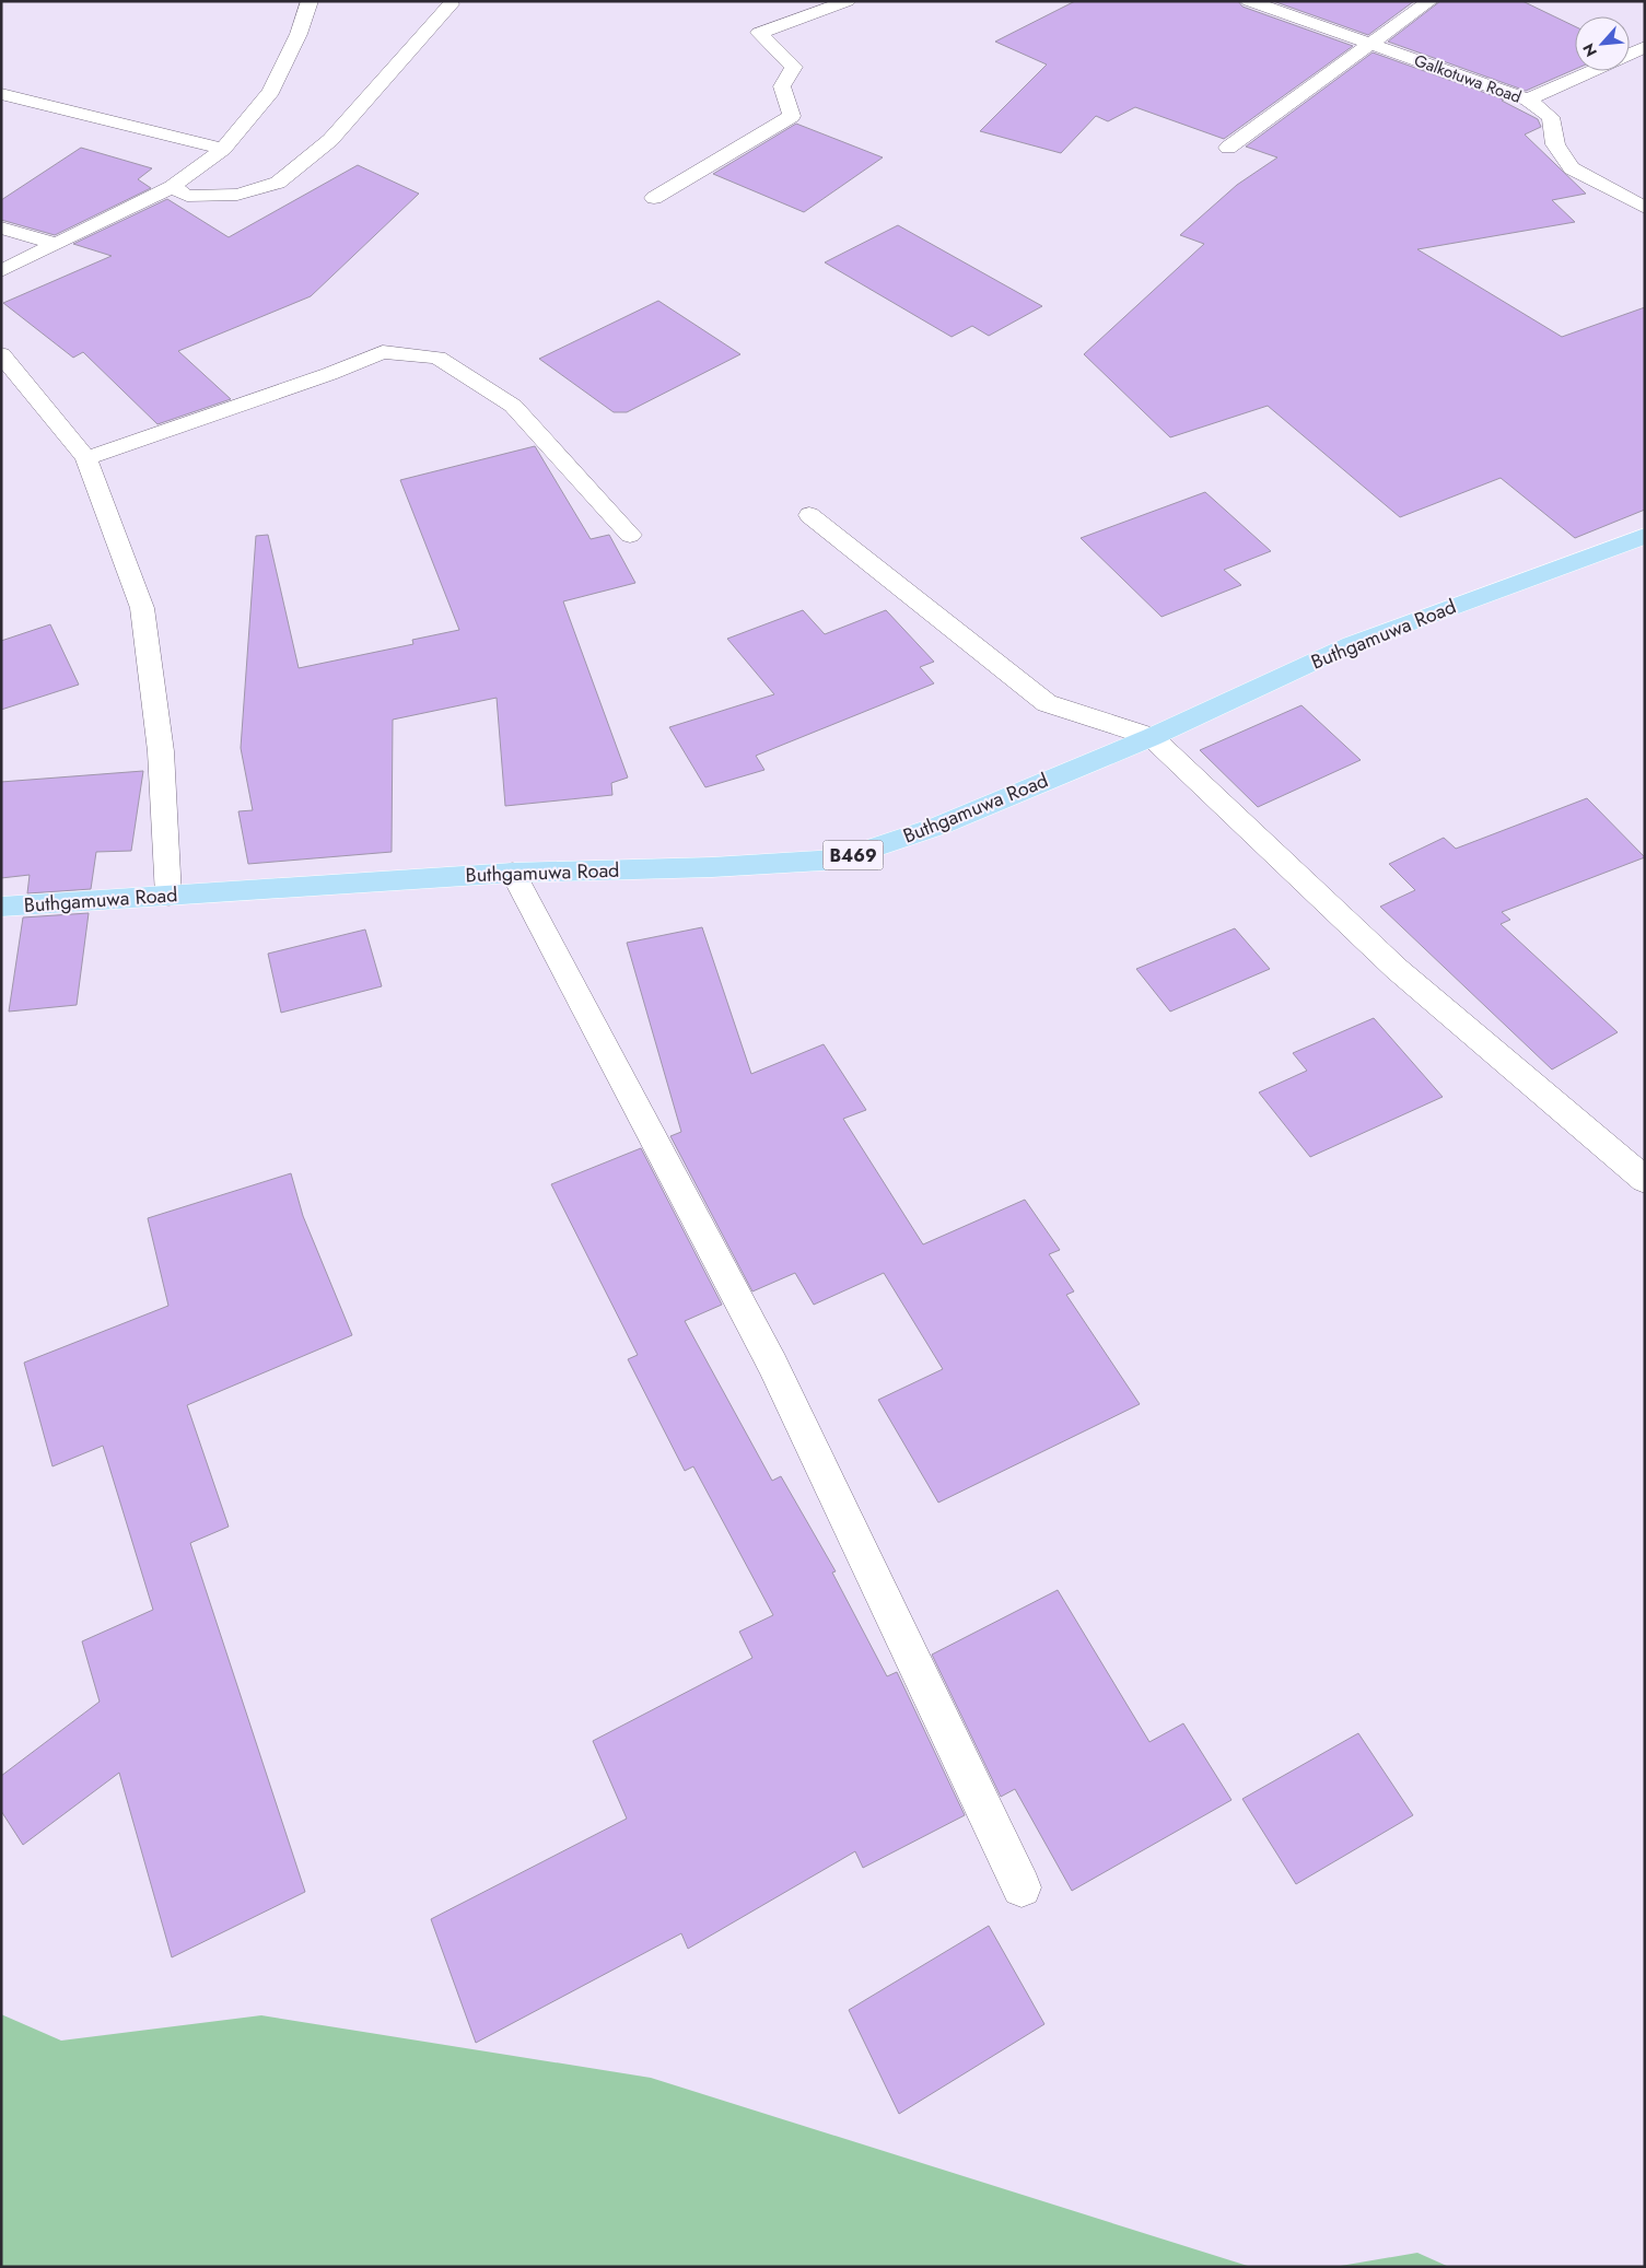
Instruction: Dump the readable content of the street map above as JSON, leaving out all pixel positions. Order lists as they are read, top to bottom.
{
  "streets": {
    "main road": ["Buthgamuwa Road", "B469"],
    "street": ["Galkotuwa Road"]
  },
  "north": "bottom left"
}
